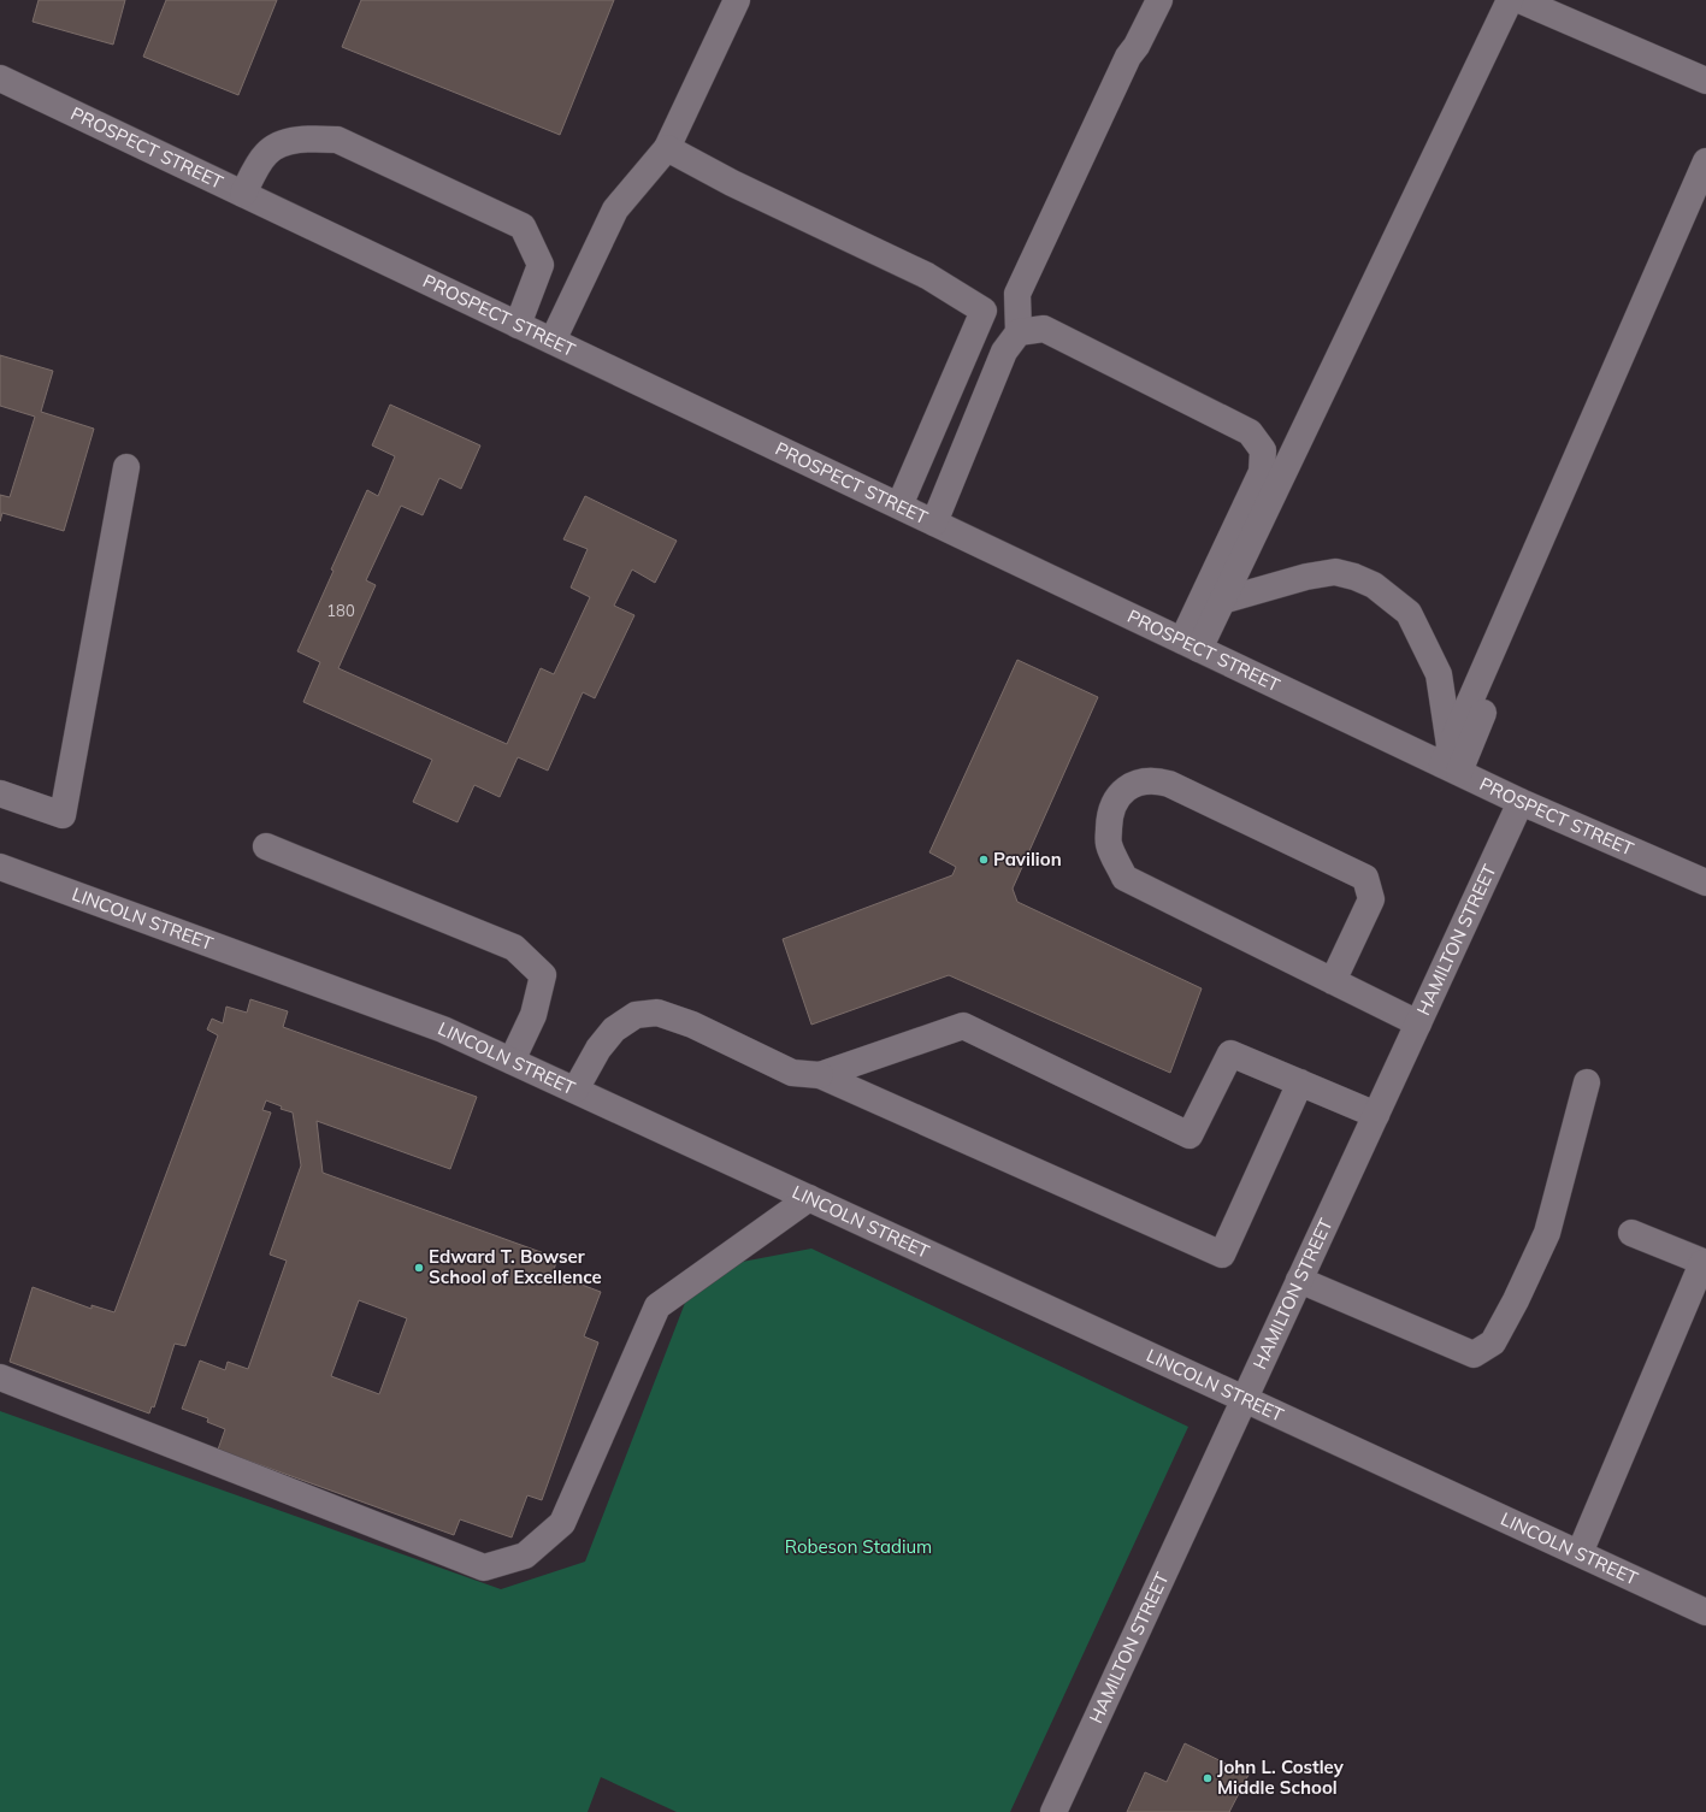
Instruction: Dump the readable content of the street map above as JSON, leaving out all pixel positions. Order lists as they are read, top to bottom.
{
  "streets": {
    "street": ["PROSPECT STREET", "LINCOLN STREET", "HAMILTON STREET"]
  },
  "crossings": [
    ["PROSPECT STREET", "HAMILTON STREET"],
    ["LINCOLN STREET", "HAMILTON STREET"]
  ],
  "parks": ["Robeson Stadium"],
  "places": ["Pavilion", "Edward T. Bowser School of Excellence", "John L. Costley Middle School"],
  "house_numbers": ["180"]
}
